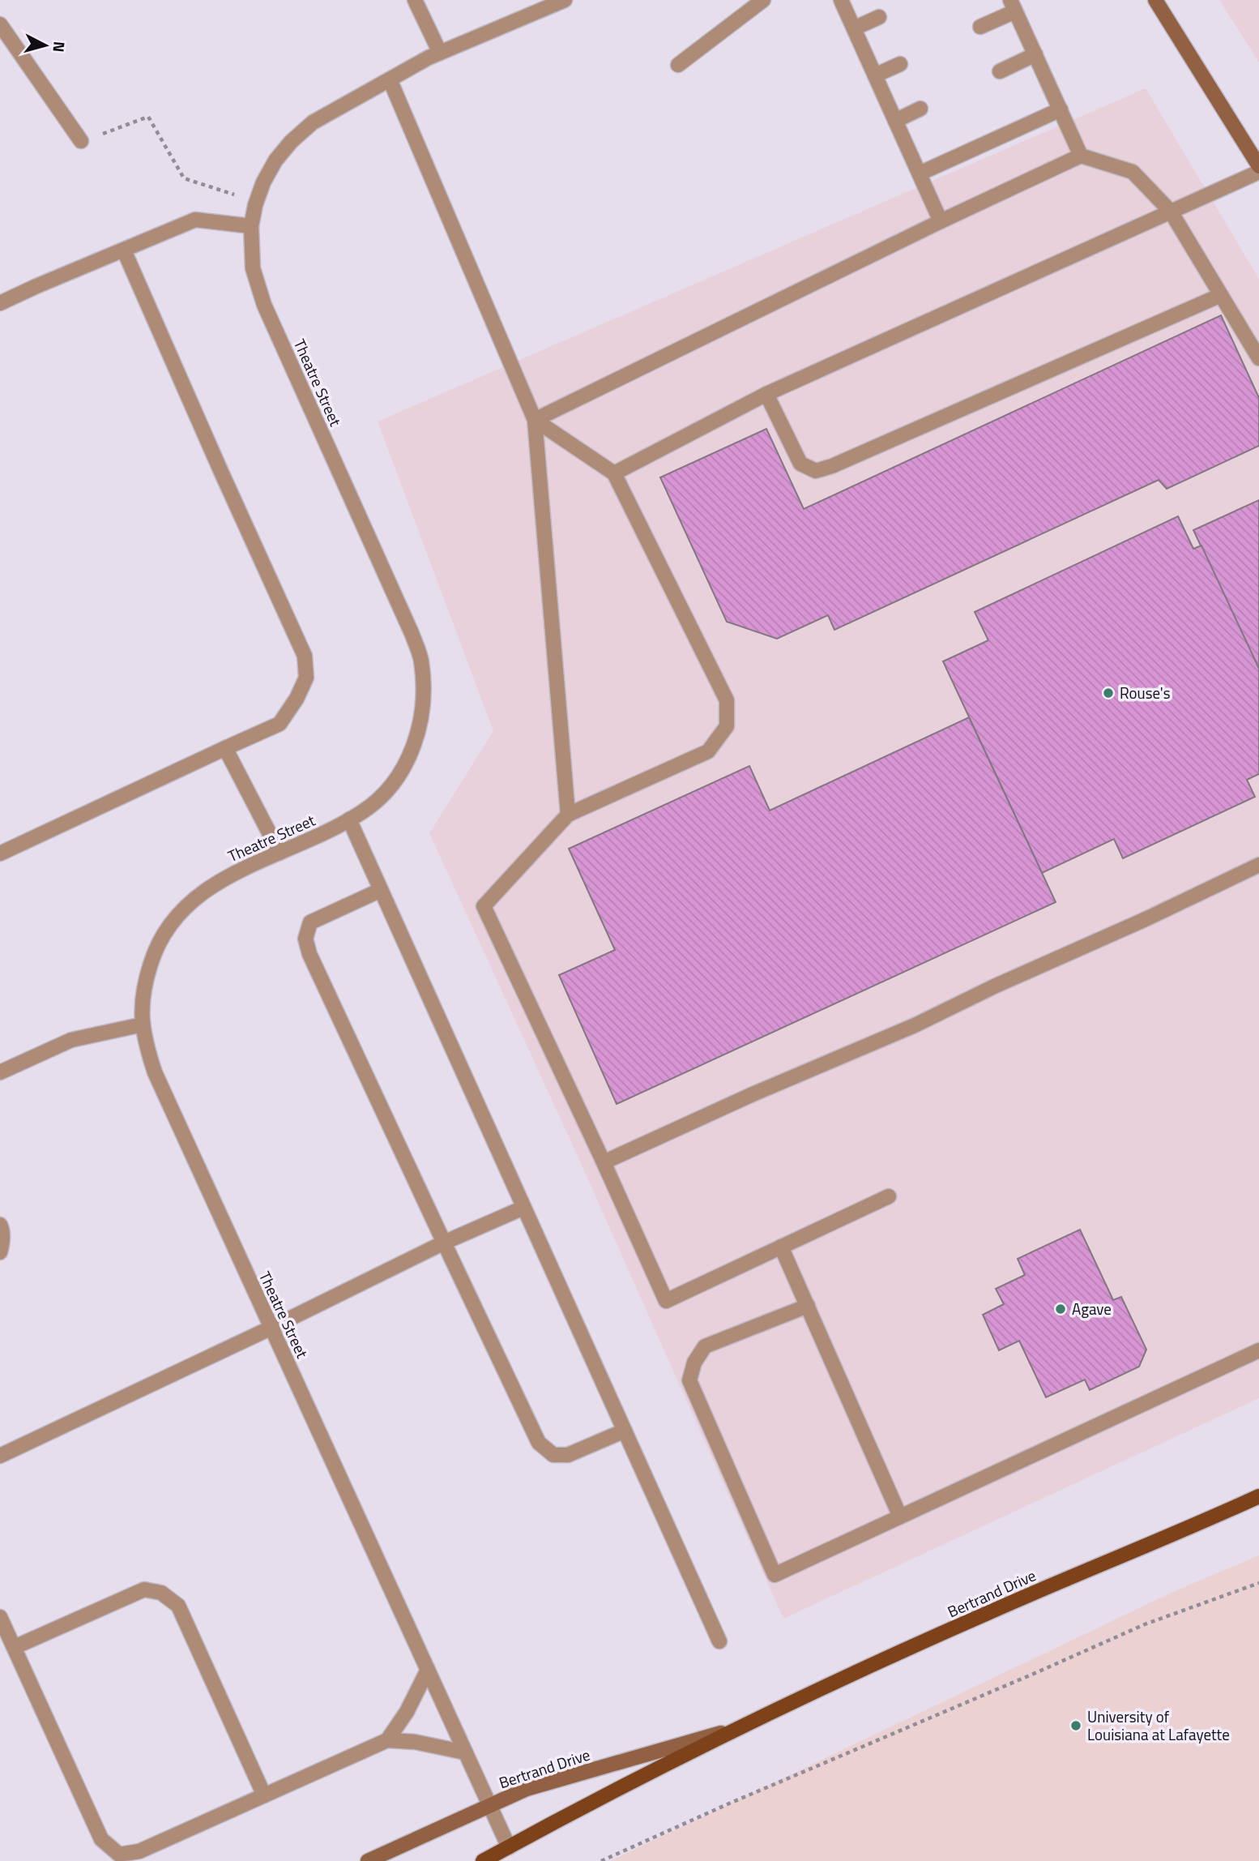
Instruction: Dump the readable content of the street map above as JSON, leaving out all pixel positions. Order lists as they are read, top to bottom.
{
  "streets": {
    "main road": ["Bertrand Drive"],
    "street": ["Theatre Street"]
  },
  "crossings": [
    ["Theatre Street", "Bertrand Drive"]
  ],
  "places": ["Rouse's", "Agave", "University of Louisiana at Lafayette"],
  "north": "right"
}
